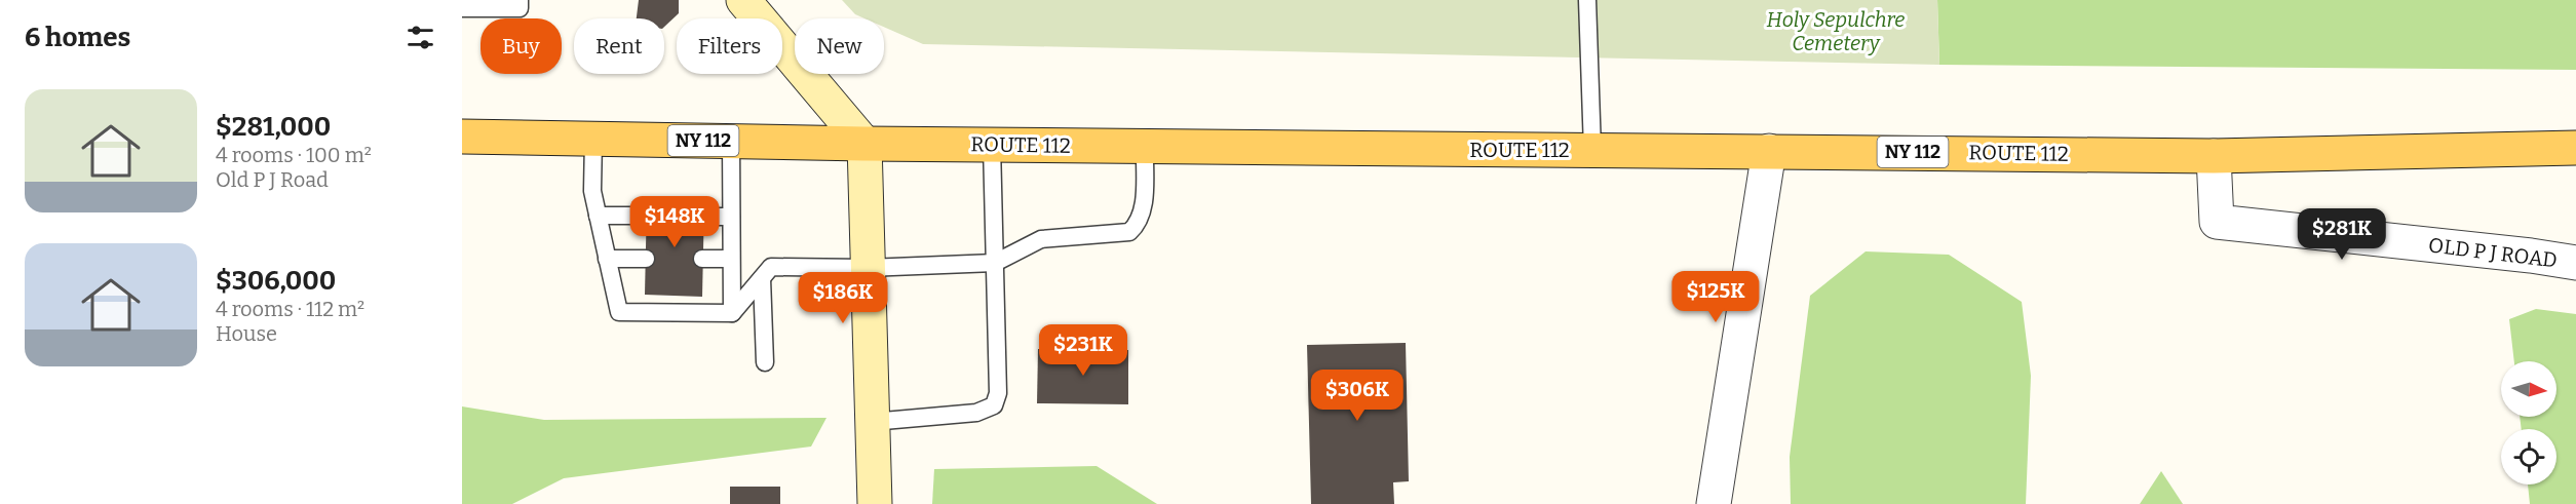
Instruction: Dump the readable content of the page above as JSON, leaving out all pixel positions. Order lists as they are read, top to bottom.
{
  "streets": {
    "main road": ["NY 112", "ROUTE 112"],
    "street": ["OLD P J ROAD"]
  },
  "crossings": [
    ["ROUTE 112", "OLD P J ROAD"]
  ],
  "parks": ["Holy Sepulchre Cemetery"],
  "north": "right",
  "page": {
    "heading": "6 homes",
    "chip": [
      "Buy",
      "Rent",
      "Filters",
      "New"
    ],
    "list": [
      {
        "name": "$281,000",
        "note": "4 rooms · 100 m² · Old P J Road"
      },
      {
        "name": "$306,000",
        "note": "4 rooms · 112 m² · House"
      }
    ],
    "price": [
      "$148K",
      "$281K",
      "$125K",
      "$186K",
      "$231K",
      "$306K"
    ]
  }
}
